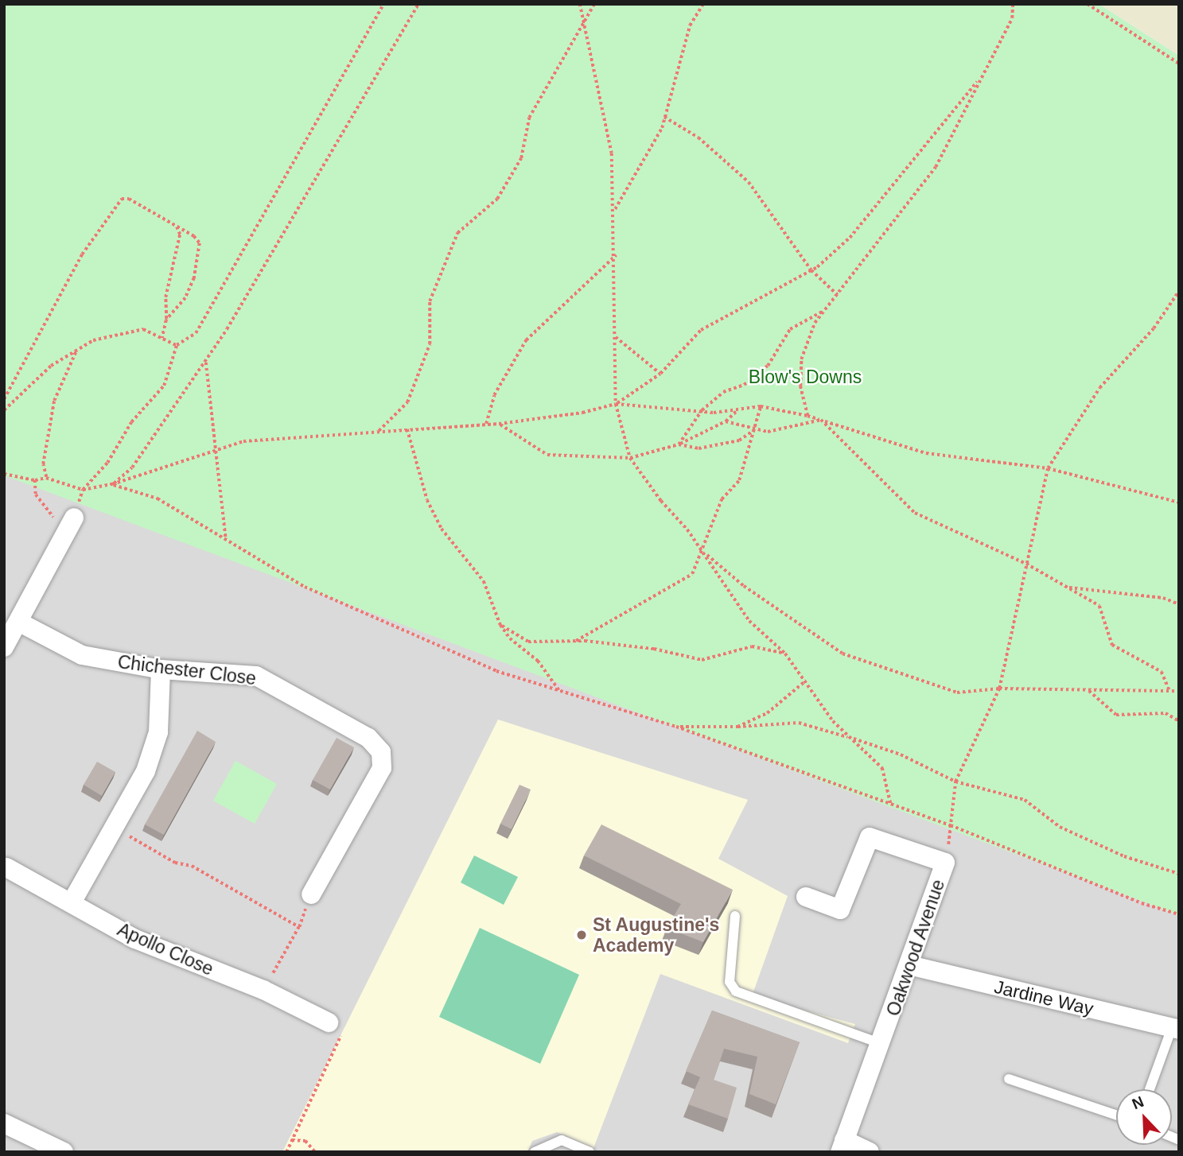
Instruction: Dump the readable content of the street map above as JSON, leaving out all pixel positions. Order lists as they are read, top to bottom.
{
  "streets": {
    "street": [
      "Chichester Close",
      "Oakwood Avenue",
      "Apollo Close",
      "Jardine Way"
    ]
  },
  "crossings": [
    ["Oakwood Avenue", "Jardine Way"]
  ],
  "parks": ["Blow's Downs"],
  "places": ["St Augustine's Academy"],
  "north": "top left"
}
